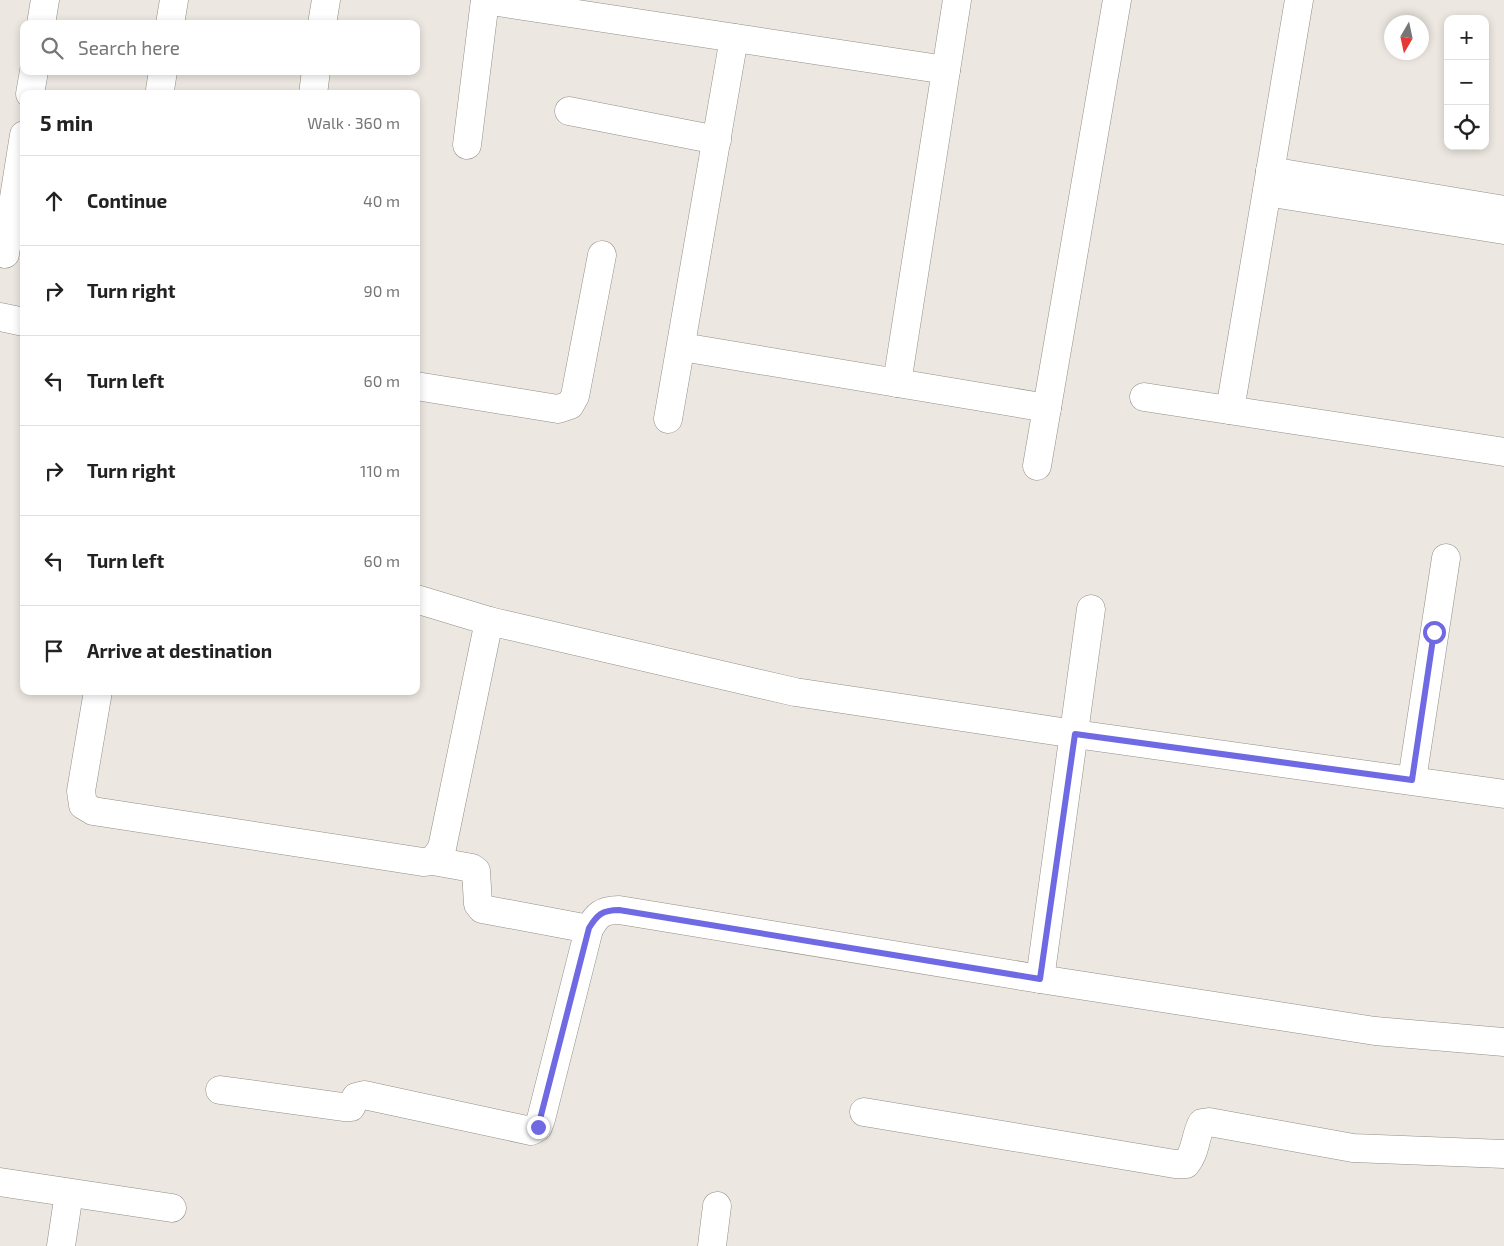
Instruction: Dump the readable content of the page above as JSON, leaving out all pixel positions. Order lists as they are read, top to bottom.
{
  "north": "bottom",
  "page": {
    "map_buttons": ["+", "−"],
    "search": "Search here",
    "heading": ["5 min", "Walk · 360 m"],
    "list": [
      ["Continue", "40 m"],
      ["Turn right", "90 m"],
      ["Turn left", "60 m"],
      ["Turn right", "110 m"],
      ["Turn left", "60 m"],
      "Arrive at destination"
    ]
  }
}
